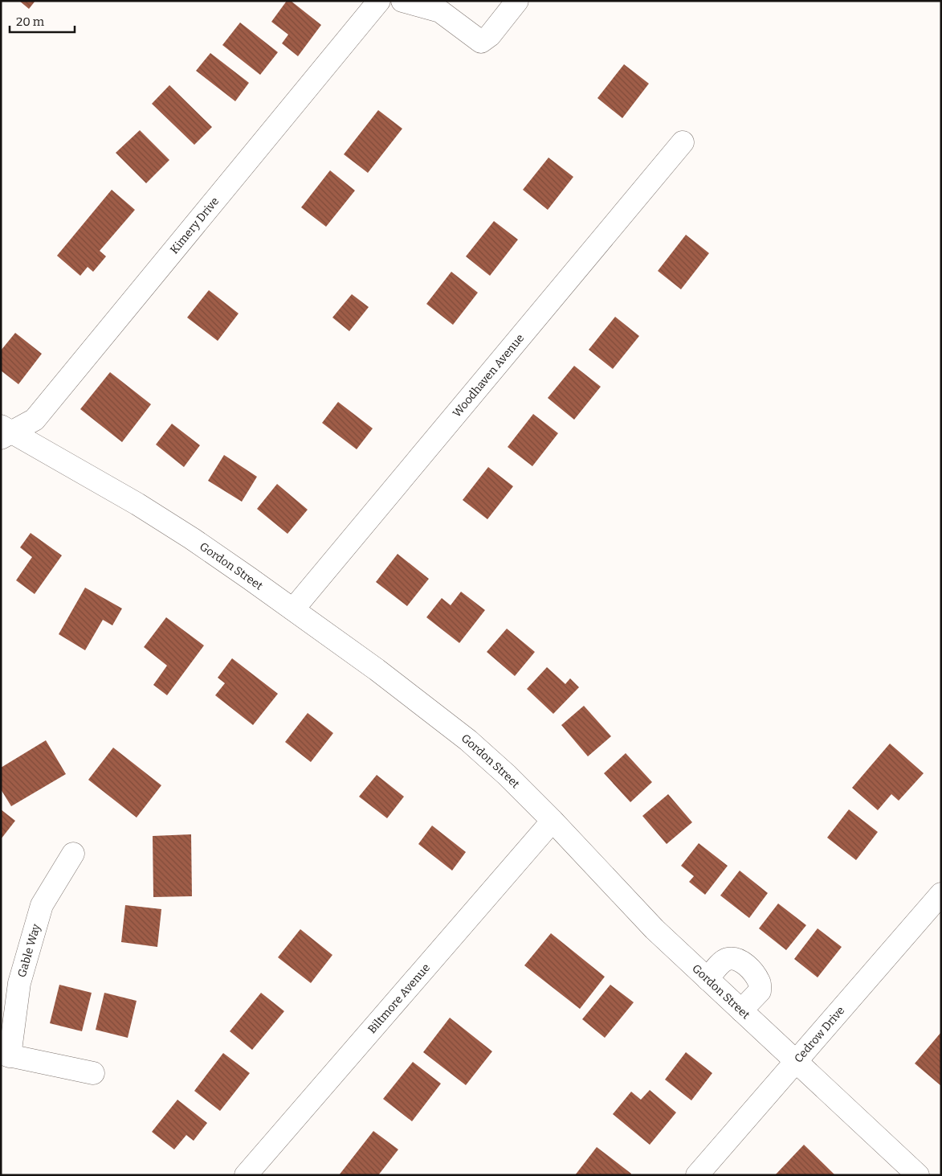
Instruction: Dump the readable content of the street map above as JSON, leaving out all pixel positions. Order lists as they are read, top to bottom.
{
  "streets": {
    "street": [
      "Kimery Drive",
      "Woodhaven Avenue",
      "Gordon Street",
      "Gable Way",
      "Biltmore Avenue",
      "Cedrow Drive"
    ]
  },
  "crossings": [
    ["Kimery Drive", "Gordon Street"],
    ["Woodhaven Avenue", "Gordon Street"],
    ["Gordon Street", "Biltmore Avenue"],
    ["Gordon Street", "Cedrow Drive"]
  ],
  "scale_bar": "20 m"
}
